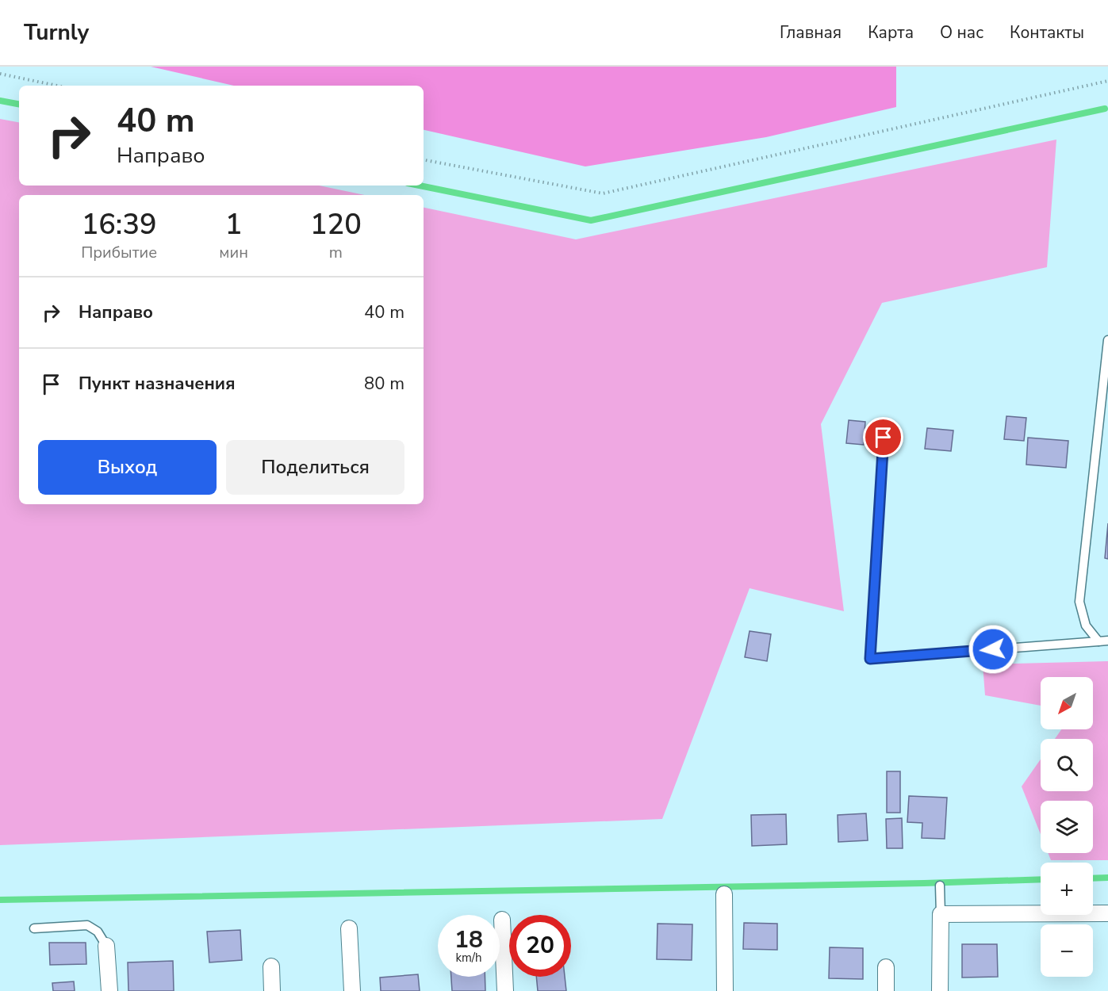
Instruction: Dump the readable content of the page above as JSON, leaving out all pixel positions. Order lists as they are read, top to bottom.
{
  "north": "bottom left",
  "page": {
    "header": "Turnly",
    "nav": [
      "Главная",
      "Карта",
      "О нас",
      "Контакты"
    ],
    "turn": ["40 m", "Направо"],
    "eta": [
      "16:39",
      "Прибытие",
      "1",
      "мин",
      "120",
      "m"
    ],
    "list": [
      {
        "name": "Направо",
        "value": "40 m"
      },
      {
        "name": "Пункт назначения",
        "value": "80 m"
      }
    ],
    "buttons": ["Выход", "Поделиться"],
    "map_buttons": ["+", "−"],
    "speed": "18 km/h",
    "limit": "20"
  }
}
